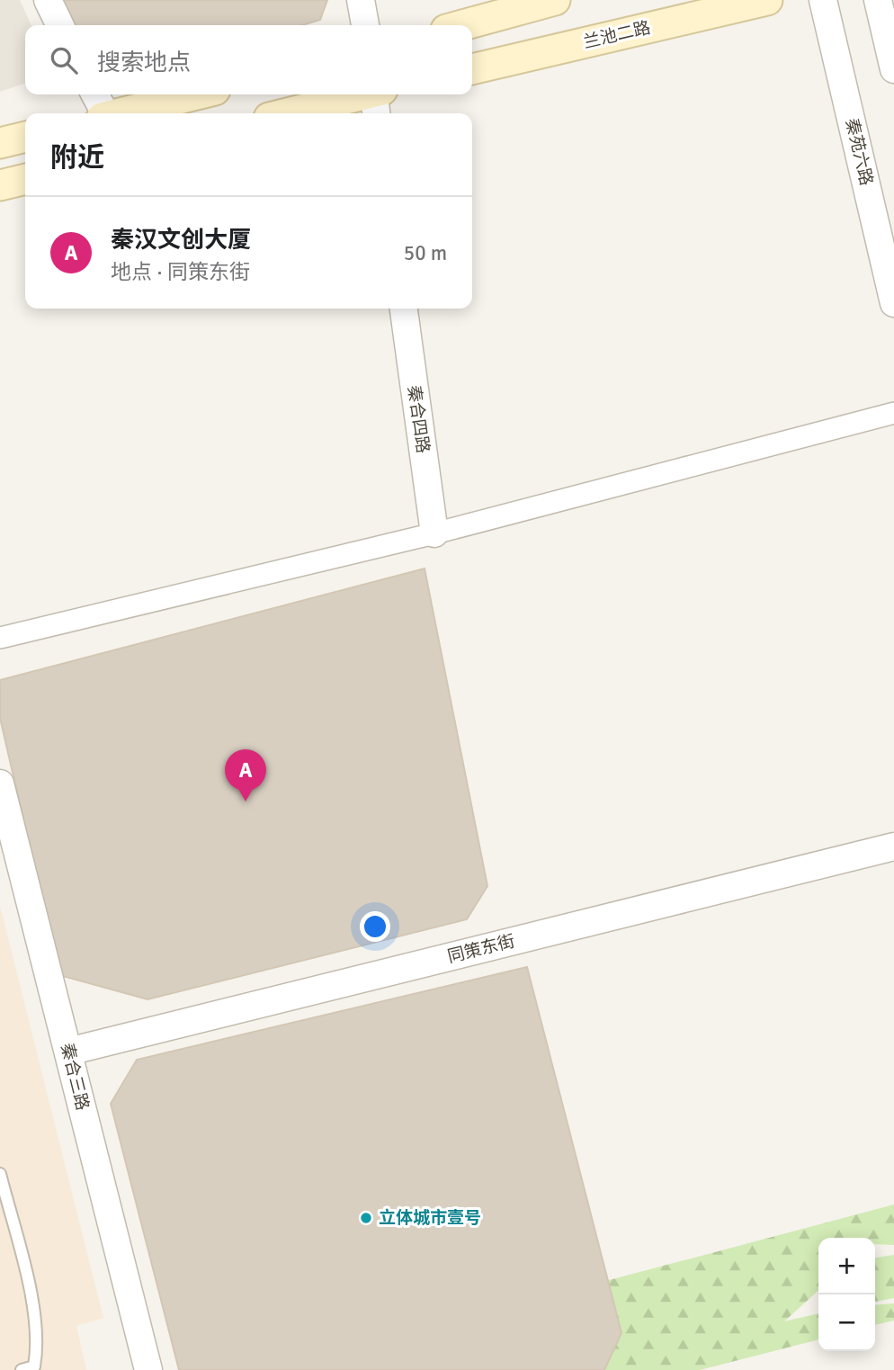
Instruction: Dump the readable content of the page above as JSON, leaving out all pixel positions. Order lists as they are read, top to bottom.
{
  "streets": {
    "main road": ["兰池二路"],
    "street": [
      "秦苑六路",
      "秦合四路",
      "同策东街",
      "秦合三路"
    ]
  },
  "crossings": [
    ["同策东街", "秦合三路"]
  ],
  "places": ["立体城市壹号"],
  "page": {
    "search": "搜索地点",
    "heading": "附近",
    "list": [
      {
        "mark": "A",
        "name": "秦汉文创大厦",
        "note": "地点 · 同策东街",
        "value": "50 m"
      }
    ],
    "pins": "A",
    "map_buttons": ["+", "−"]
  }
}
